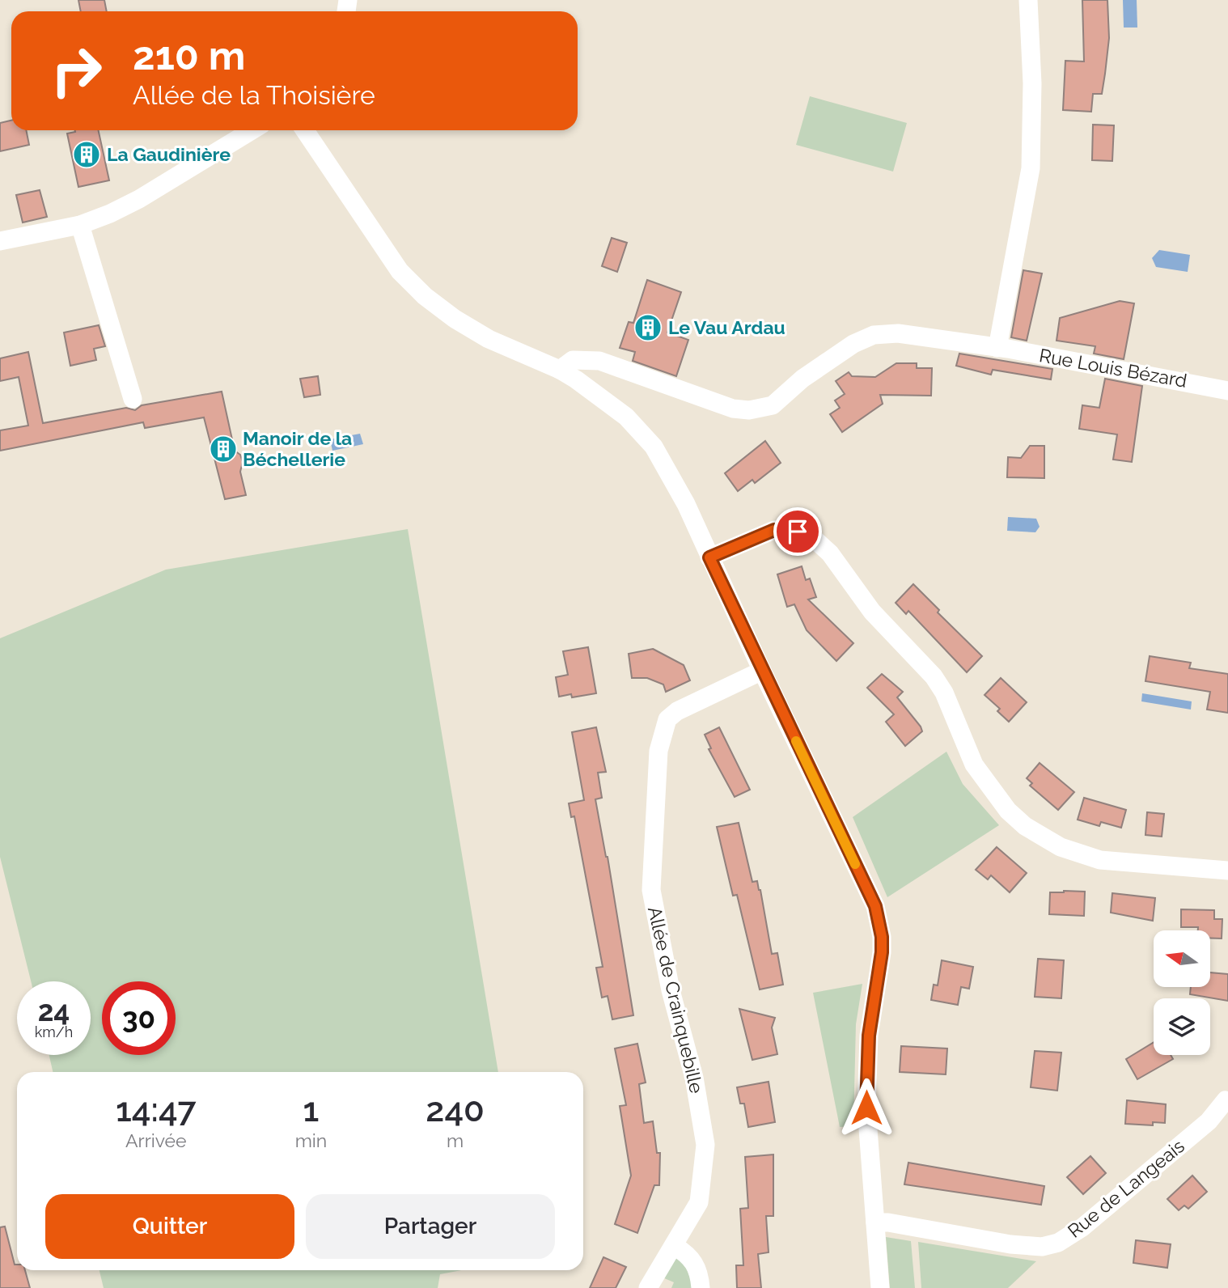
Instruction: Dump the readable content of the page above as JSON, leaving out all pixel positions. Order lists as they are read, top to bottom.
{
  "streets": {
    "street": ["Rue Louis Bézard", "Allée de Crainquebille", "Rue de Langeais"]
  },
  "places": {
    "building": ["La Gaudinière", "Le Vau Ardau", "Manoir de la Béchellerie"]
  },
  "north": "left",
  "page": {
    "turn": ["210 m", "Allée de la Thoisière"],
    "speed": "24 km/h",
    "limit": "30",
    "eta": [
      "14:47",
      "Arrivée",
      "1",
      "min",
      "240",
      "m"
    ],
    "buttons": ["Quitter", "Partager"]
  }
}
